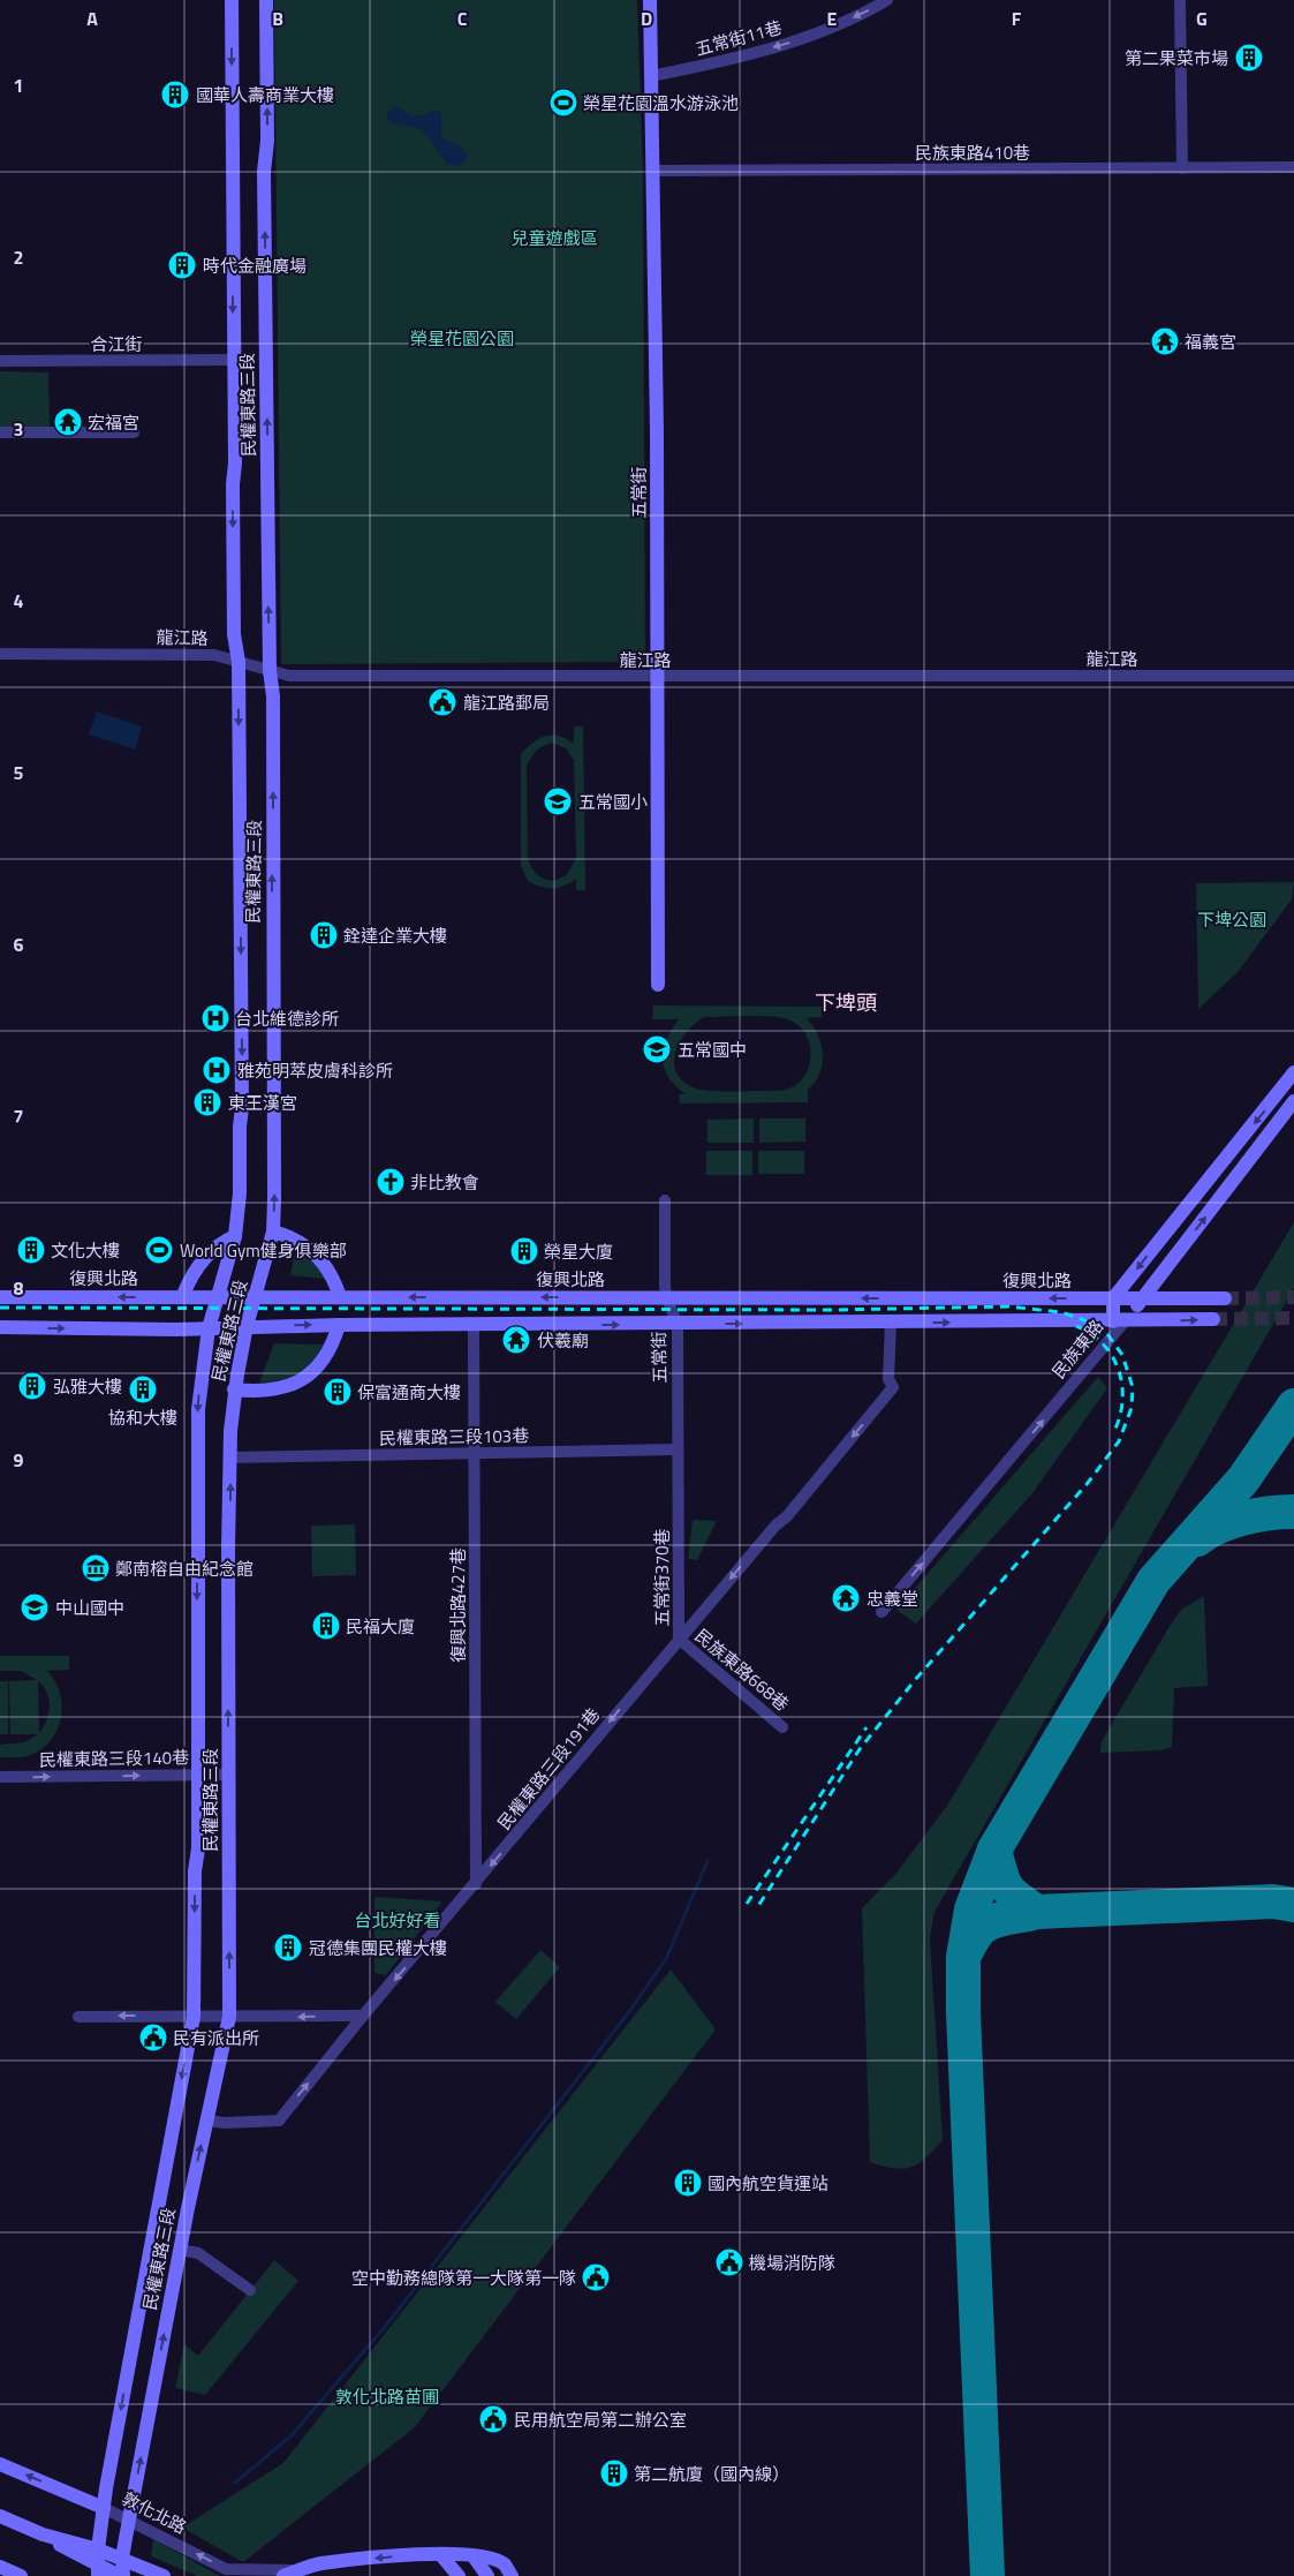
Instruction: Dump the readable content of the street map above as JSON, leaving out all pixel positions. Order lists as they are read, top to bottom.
{
  "streets": {
    "main road": [
      "民權東路三段",
      "五常街",
      "復興北路",
      "民族東路",
      "敦化北路"
    ],
    "street": [
      "五常街11巷",
      "民族東路410巷",
      "合江街",
      "龍江路",
      "民權東路三段103巷",
      "五常街370巷",
      "復興北路427巷",
      "民族東路668巷",
      "民權東路三段140巷",
      "民權東路三段191巷"
    ]
  },
  "crossings": [
    ["五常街11巷", "五常街"],
    ["民族東路410巷", "五常街"],
    ["合江街", "民權東路三段"],
    ["民權東路三段", "龍江路"],
    ["民權東路三段", "復興北路"],
    ["民權東路三段", "民權東路三段103巷"],
    ["民權東路三段", "民權東路三段140巷"],
    ["民權東路三段", "民權東路三段191巷"],
    ["民權東路三段", "敦化北路"],
    ["五常街", "龍江路"],
    ["五常街", "復興北路"],
    ["五常街", "民權東路三段103巷"],
    ["五常街", "五常街370巷"],
    ["復興北路", "民族東路"],
    ["民權東路三段103巷", "復興北路427巷"],
    ["五常街370巷", "民族東路668巷"],
    ["五常街370巷", "民權東路三段191巷"],
    ["復興北路427巷", "民權東路三段191巷"],
    ["民族東路668巷", "民權東路三段191巷"]
  ],
  "one_way": ["五常街11巷", "民權東路三段140巷"],
  "districts": ["下埤頭"],
  "parks": [
    "兒童遊戲區",
    "榮星花園公園",
    "下埤公園",
    "台北好好看",
    "敦化北路苗圃"
  ],
  "places": {
    "building": [
      "第二果菜市場",
      "國華人壽商業大樓",
      "時代金融廣場",
      "銓達企業大樓",
      "東王漢宮",
      "文化大樓",
      "榮星大廈",
      "弘雅大樓",
      "協和大樓",
      "保富通商大樓",
      "民福大廈",
      "冠德集團民權大樓",
      "國內航空貨運站",
      "第二航廈（國內線）"
    ],
    "sports": ["榮星花園溫水游泳池", "World Gym健身俱樂部"],
    "temple": [
      "福義宮",
      "宏福宮",
      "伏羲廟",
      "忠義堂"
    ],
    "public building": [
      "龍江路郵局",
      "民有派出所",
      "機場消防隊",
      "空中勤務總隊第一大隊第一隊",
      "民用航空局第二辦公室"
    ],
    "school or university": ["五常國小", "五常國中", "中山國中"],
    "hospital": ["台北維德診所", "雅苑明萃皮膚科診所"],
    "church": ["非比教會"],
    "museum": ["鄭南榕自由紀念館"]
  },
  "grid": {
    "columns": [
      "A",
      "B",
      "C",
      "D",
      "E",
      "F",
      "G"
    ],
    "rows": [
      "1",
      "2",
      "3",
      "4",
      "5",
      "6",
      "7",
      "8",
      "9"
    ]
  }
}
